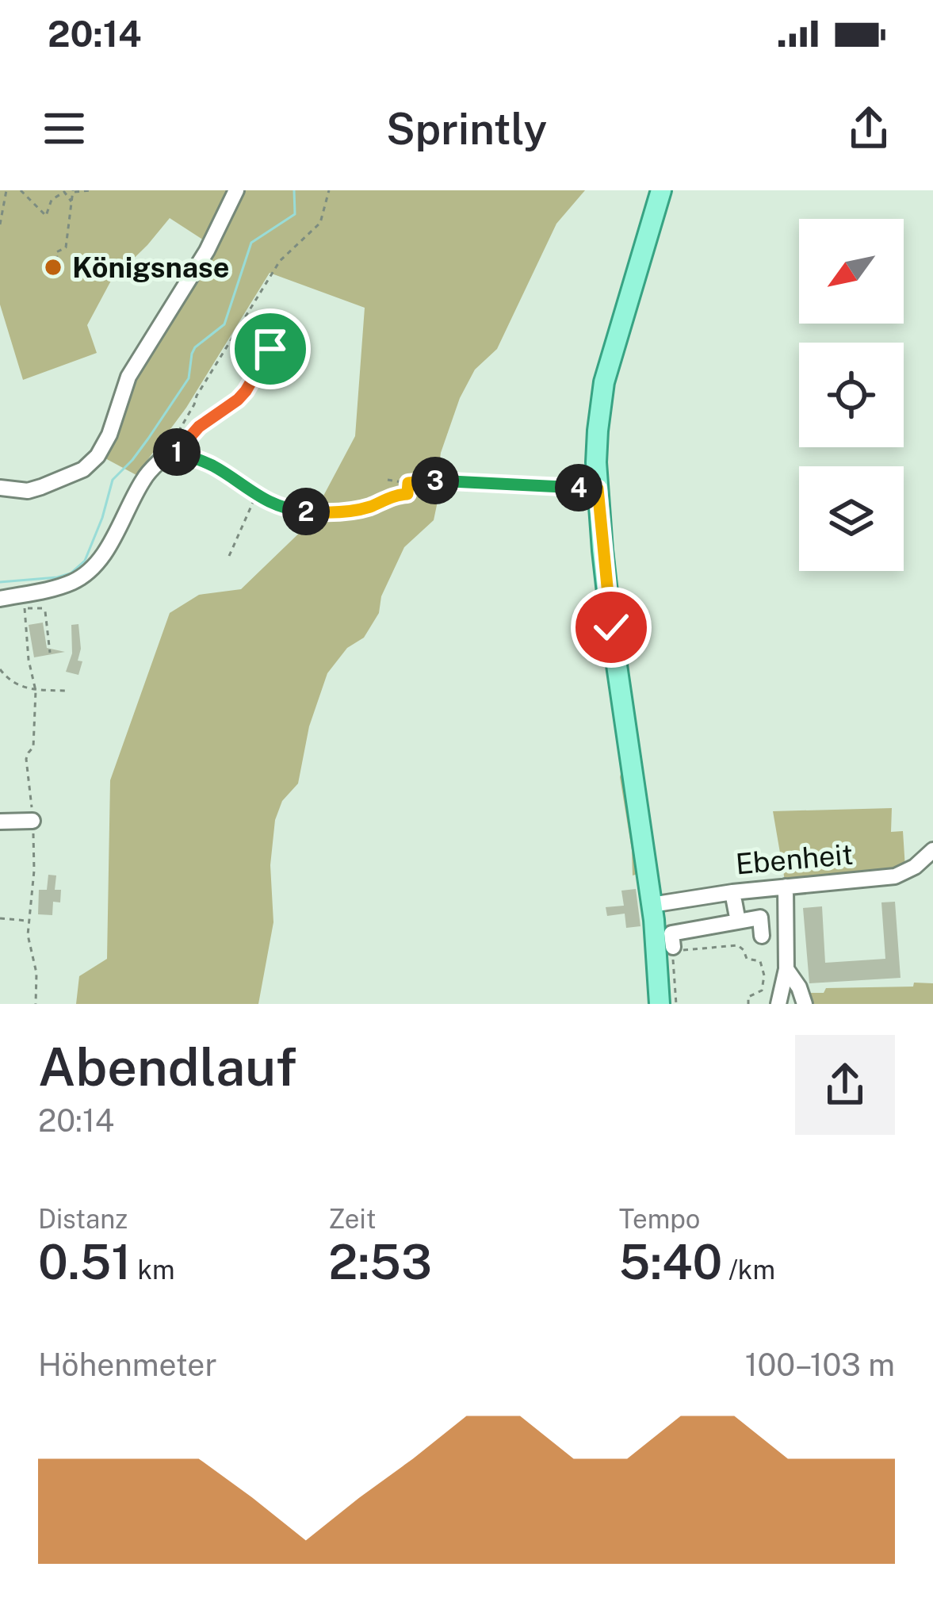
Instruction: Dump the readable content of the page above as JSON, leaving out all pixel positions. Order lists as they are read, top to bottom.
{
  "streets": {
    "street": ["Ebenheit"]
  },
  "places": ["Königsnase"],
  "north": "bottom left",
  "page": {
    "status": "20:14",
    "header": "Sprintly",
    "pins": [
      "1",
      "3",
      "4",
      "2"
    ],
    "heading": ["Abendlauf", "20:14"],
    "stats": [
      ["Distanz", "0.51 km"],
      ["Zeit", "2:53"],
      ["Tempo", "5:40 /km"]
    ],
    "chart": ["Höhenmeter", "100–103 m"]
  }
}
